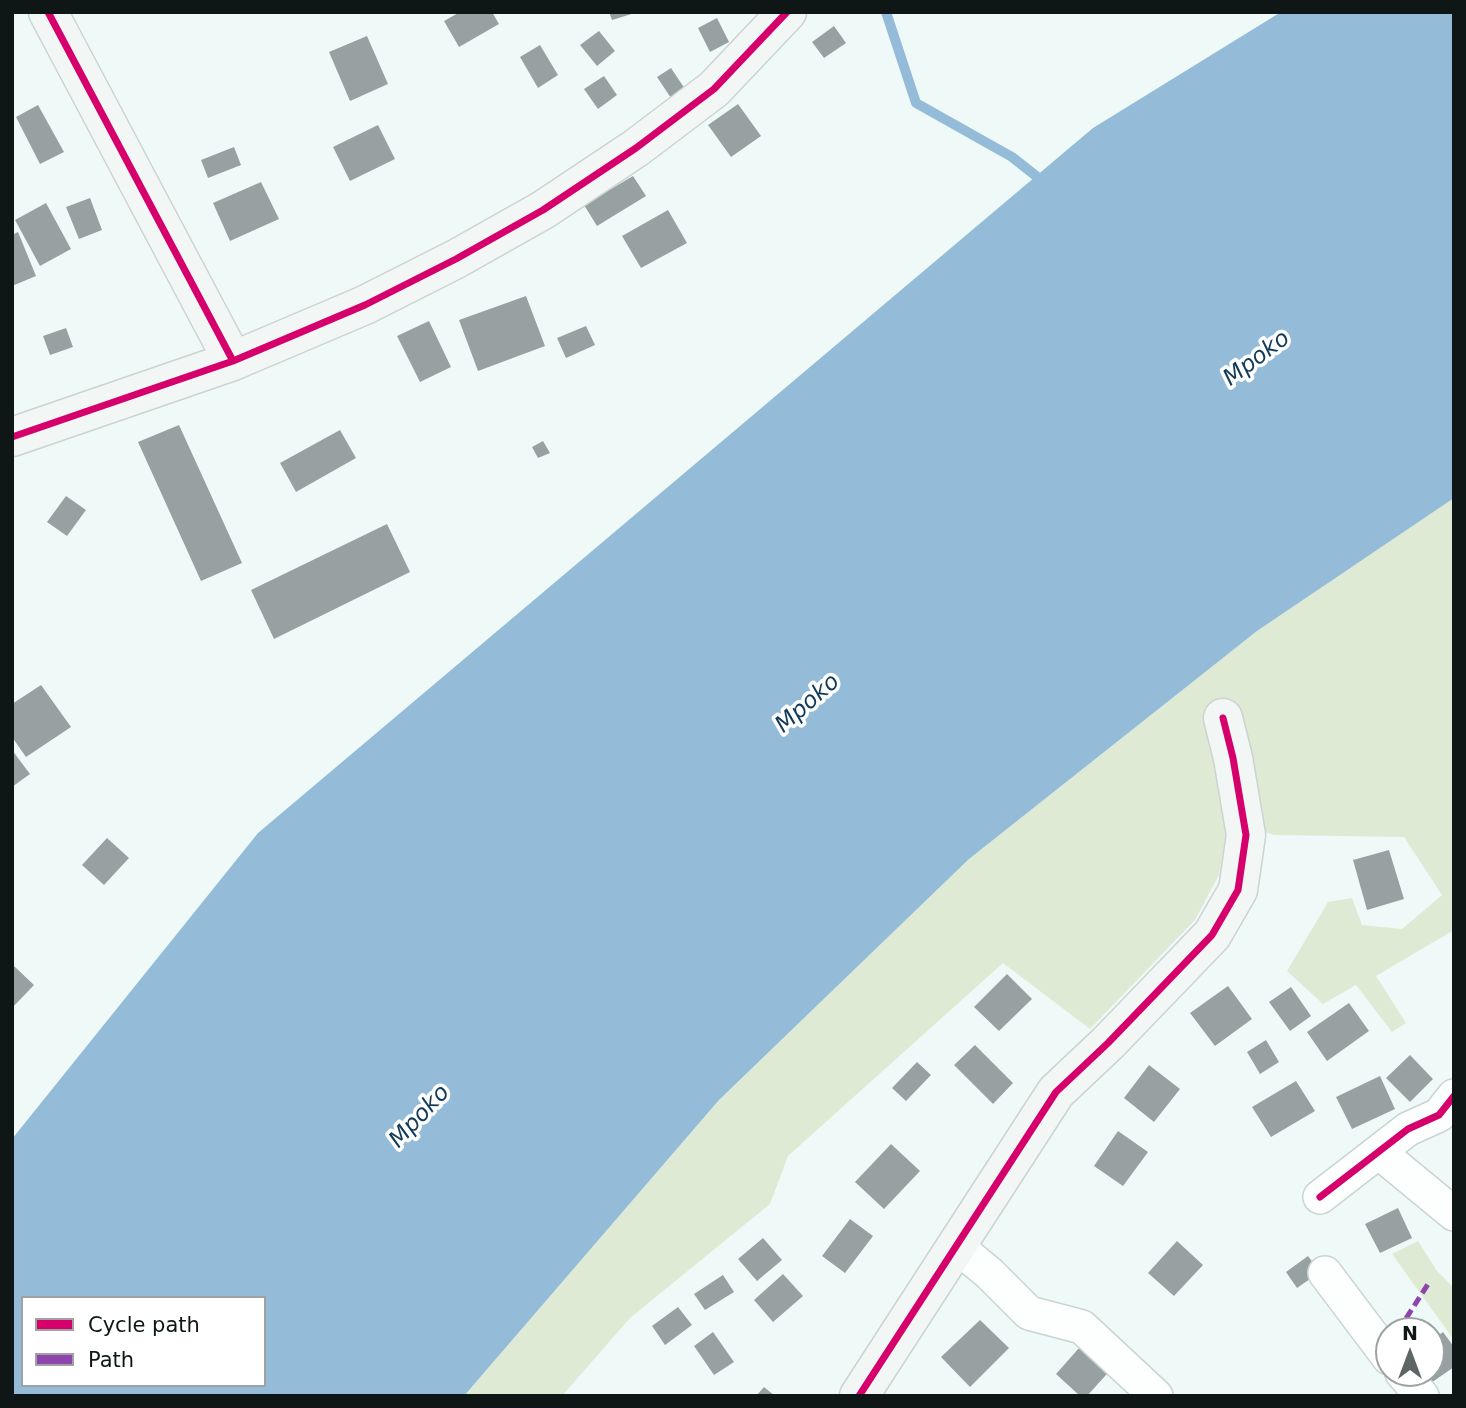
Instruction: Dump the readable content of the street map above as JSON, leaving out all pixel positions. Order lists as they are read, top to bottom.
{
  "water": ["Mpoko"],
  "legend": ["Cycle path", "Path"],
  "north": "top"
}
